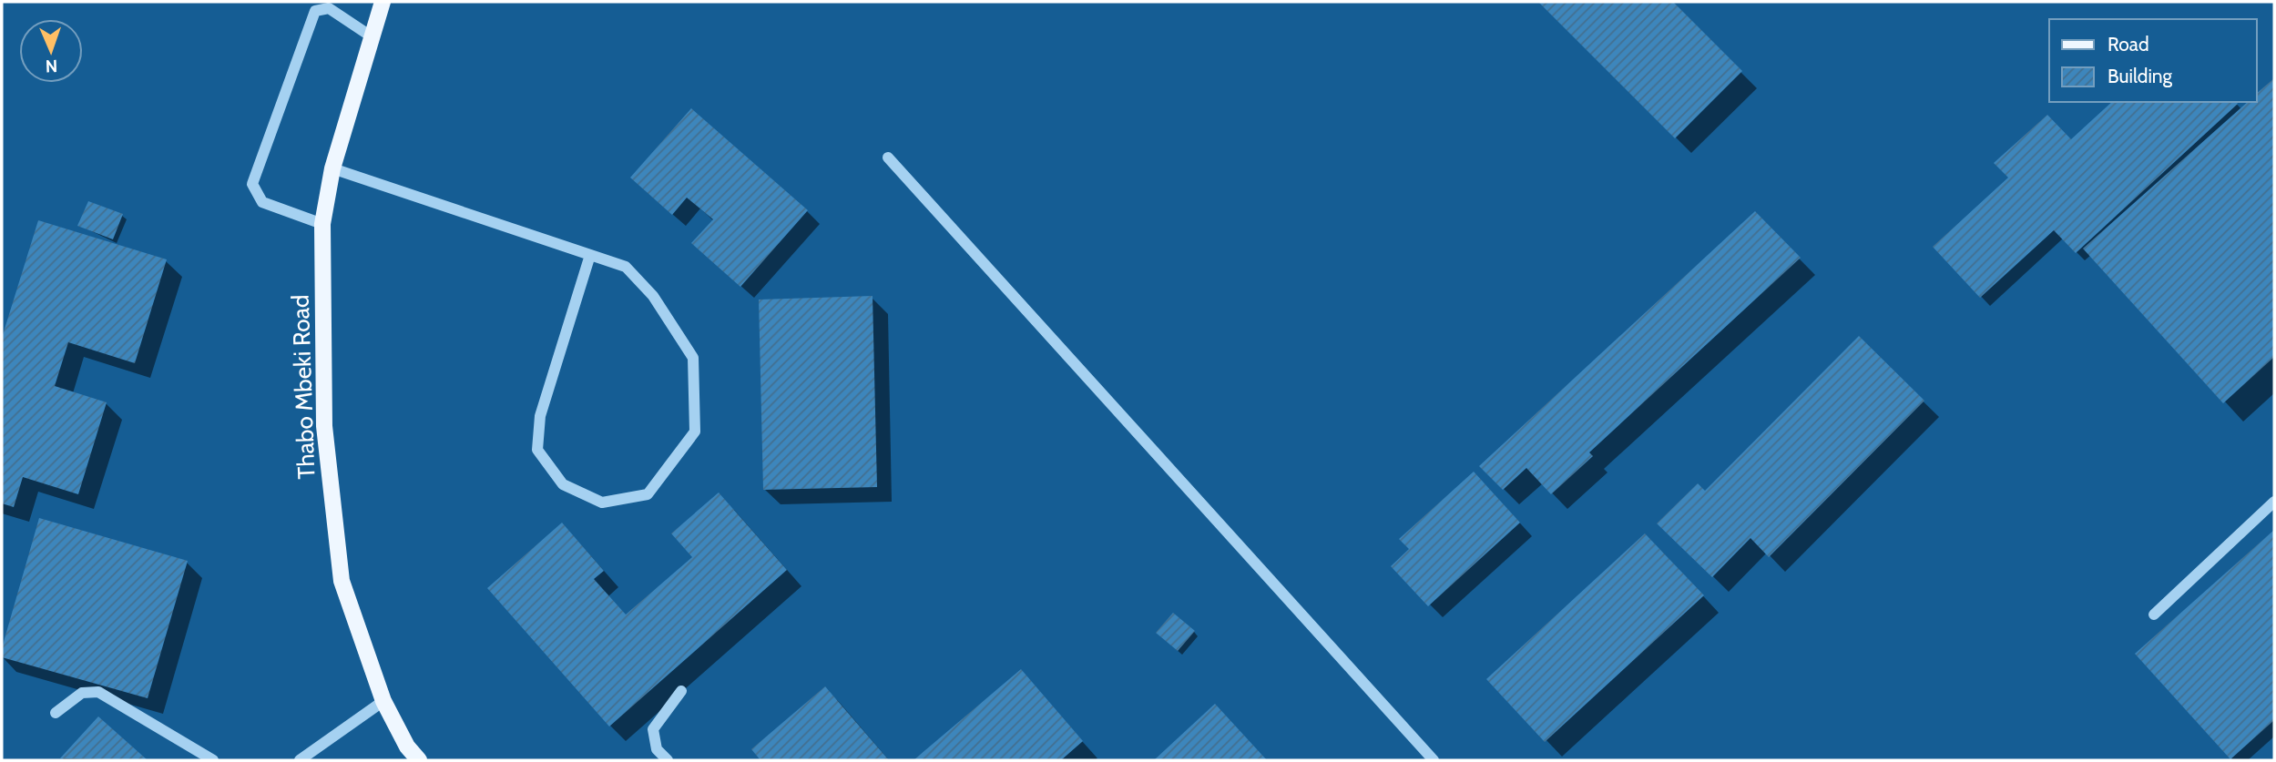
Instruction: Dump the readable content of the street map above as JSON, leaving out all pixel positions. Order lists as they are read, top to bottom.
{
  "streets": {
    "main road": ["Thabo Mbeki Road"]
  },
  "legend": ["Road", "Building"],
  "north": "bottom"
}
